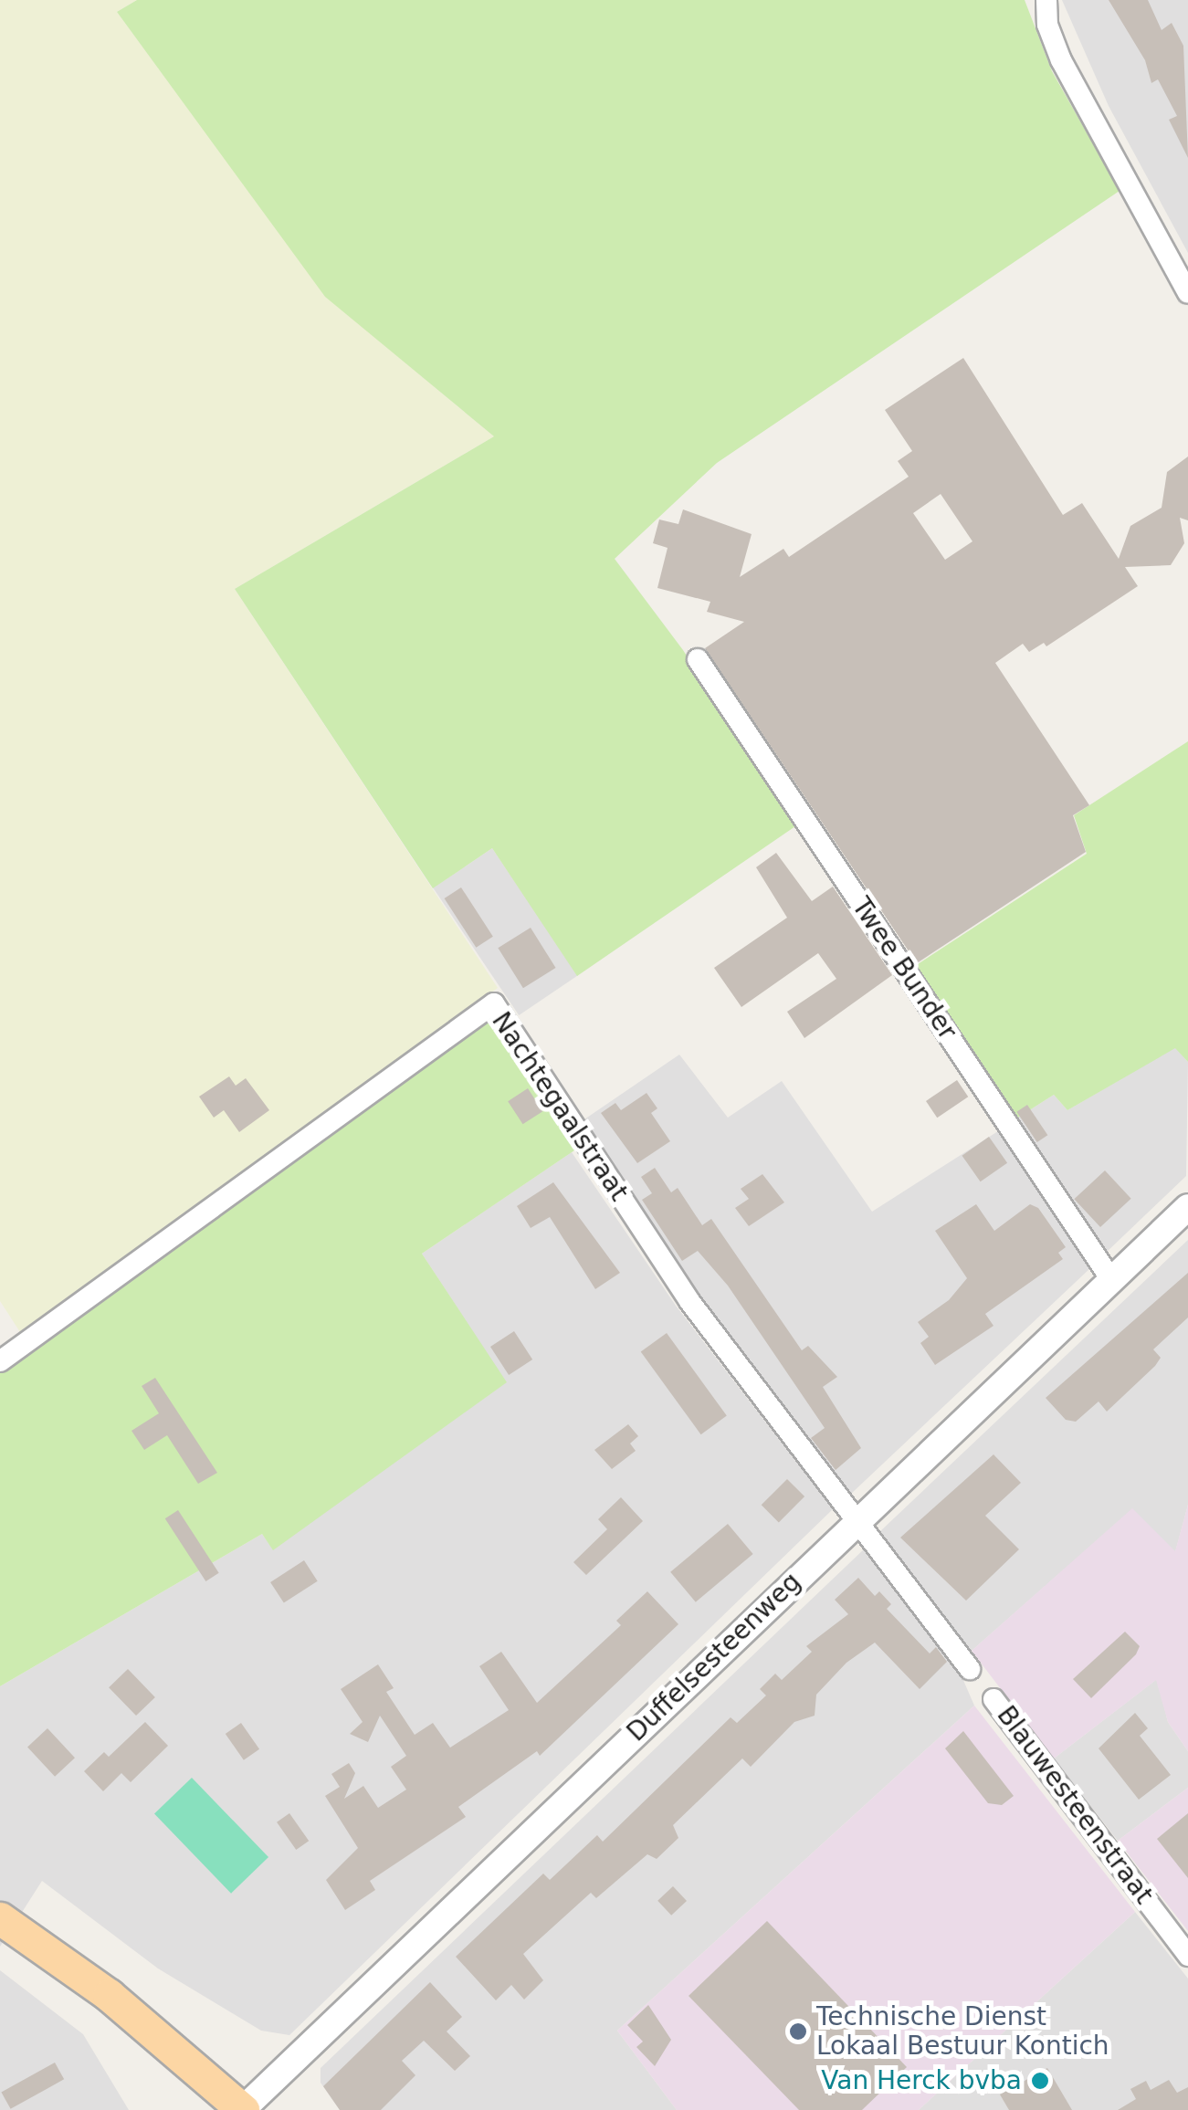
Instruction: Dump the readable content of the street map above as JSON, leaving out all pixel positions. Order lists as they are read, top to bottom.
{
  "streets": {
    "street": [
      "Twee Bunder",
      "Nachtegaalstraat",
      "Duffelsesteenweg",
      "Blauwesteenstraat"
    ]
  },
  "crossings": [
    ["Twee Bunder", "Duffelsesteenweg"],
    ["Nachtegaalstraat", "Duffelsesteenweg"]
  ],
  "places": ["Technische Dienst Lokaal Bestuur Kontich", "Van Herck bvba"]
}
